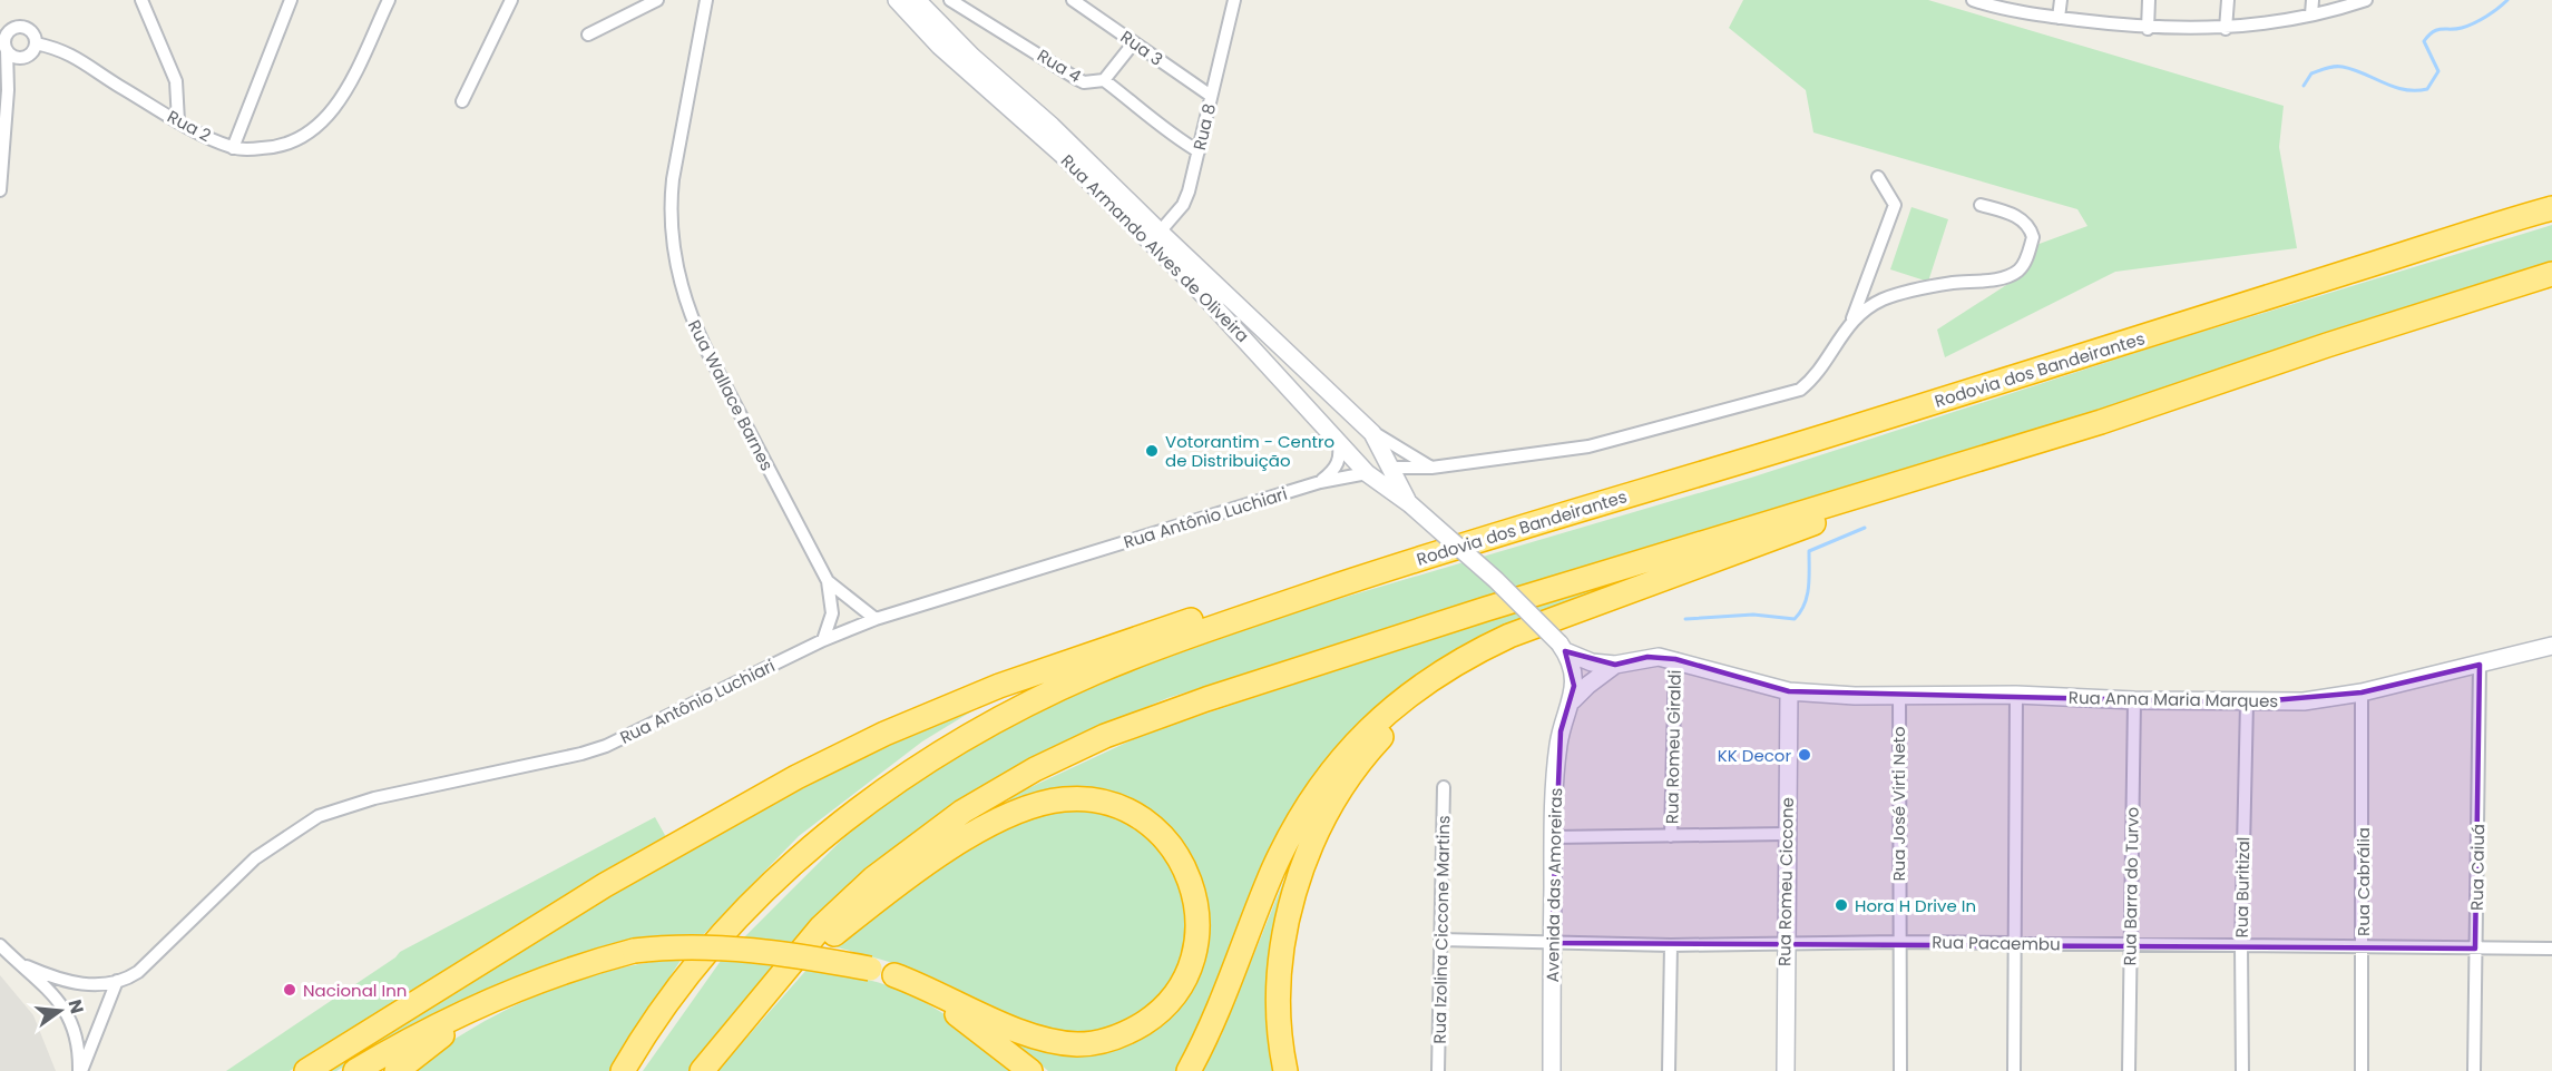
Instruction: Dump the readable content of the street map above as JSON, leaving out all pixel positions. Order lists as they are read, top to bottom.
{
  "streets": {
    "highway": ["Rodovia dos Bandeirantes"],
    "main road": [
      "Rua Armando Alves de Oliveira",
      "Rua Anna Maria Marques",
      "Rua Romeu Ciccone",
      "Avenida das Amoreiras"
    ],
    "street": [
      "Rua 3",
      "Rua 4",
      "Rua 2",
      "Rua 8",
      "Rua Wallace Barnes",
      "Rua Antônio Luchiari",
      "Rua Romeu Giraldi",
      "Rua José Virti Neto",
      "Rua Caiuá",
      "Rua Cabrália",
      "Rua Barra do Turvo",
      "Rua Buritizal",
      "Rua Izolina Ciccone Martins",
      "Rua Pacaembu"
    ]
  },
  "crossings": [
    ["Rua 3", "Rua 8"],
    ["Rua 4", "Rua 8"],
    ["Rua 8", "Rua Armando Alves de Oliveira"],
    ["Rua Armando Alves de Oliveira", "Rua Antônio Luchiari"],
    ["Rua Armando Alves de Oliveira", "Avenida das Amoreiras"],
    ["Rua Wallace Barnes", "Rua Antônio Luchiari"],
    ["Rua Anna Maria Marques", "Rua José Virti Neto"],
    ["Rua Anna Maria Marques", "Rua Caiuá"],
    ["Rua Anna Maria Marques", "Rua Romeu Ciccone"],
    ["Rua Anna Maria Marques", "Rua Cabrália"],
    ["Rua Anna Maria Marques", "Avenida das Amoreiras"],
    ["Rua Anna Maria Marques", "Rua Barra do Turvo"],
    ["Rua Anna Maria Marques", "Rua Buritizal"],
    ["Rua Romeu Giraldi", "Avenida das Amoreiras"],
    ["Rua José Virti Neto", "Rua Pacaembu"],
    ["Rua Caiuá", "Rua Pacaembu"],
    ["Rua Romeu Ciccone", "Avenida das Amoreiras"],
    ["Rua Romeu Ciccone", "Rua Pacaembu"],
    ["Rua Cabrália", "Rua Pacaembu"],
    ["Avenida das Amoreiras", "Rua Pacaembu"],
    ["Rua Barra do Turvo", "Rua Pacaembu"],
    ["Rua Buritizal", "Rua Pacaembu"],
    ["Rua Izolina Ciccone Martins", "Rua Pacaembu"]
  ],
  "places": [
    "Votorantim - Centro de Distribuição",
    "KK Decor",
    "Hora H Drive In",
    "Nacional Inn"
  ],
  "north": "right"
}
